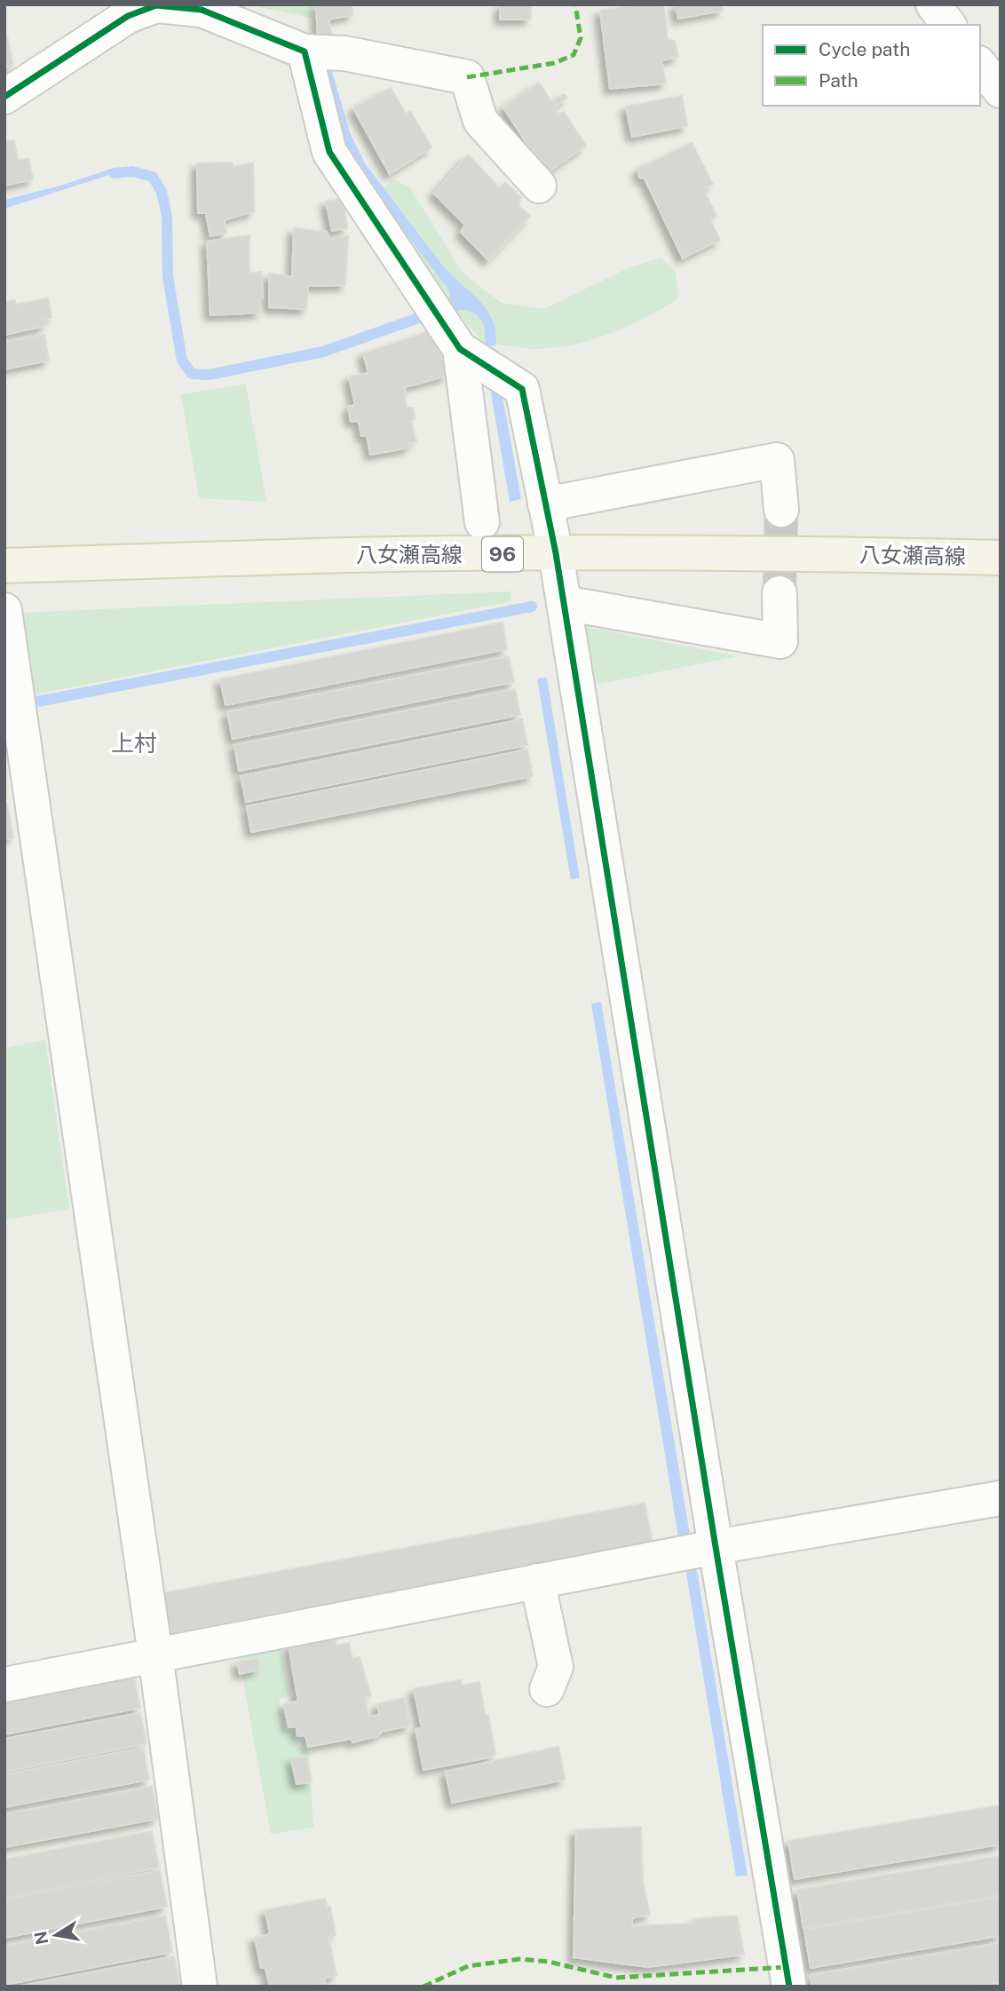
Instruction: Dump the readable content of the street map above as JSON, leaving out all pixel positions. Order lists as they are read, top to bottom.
{
  "streets": {
    "main road": ["96", "八女瀬高線"]
  },
  "districts": ["上村"],
  "legend": ["Cycle path", "Path"],
  "north": "left"
}
